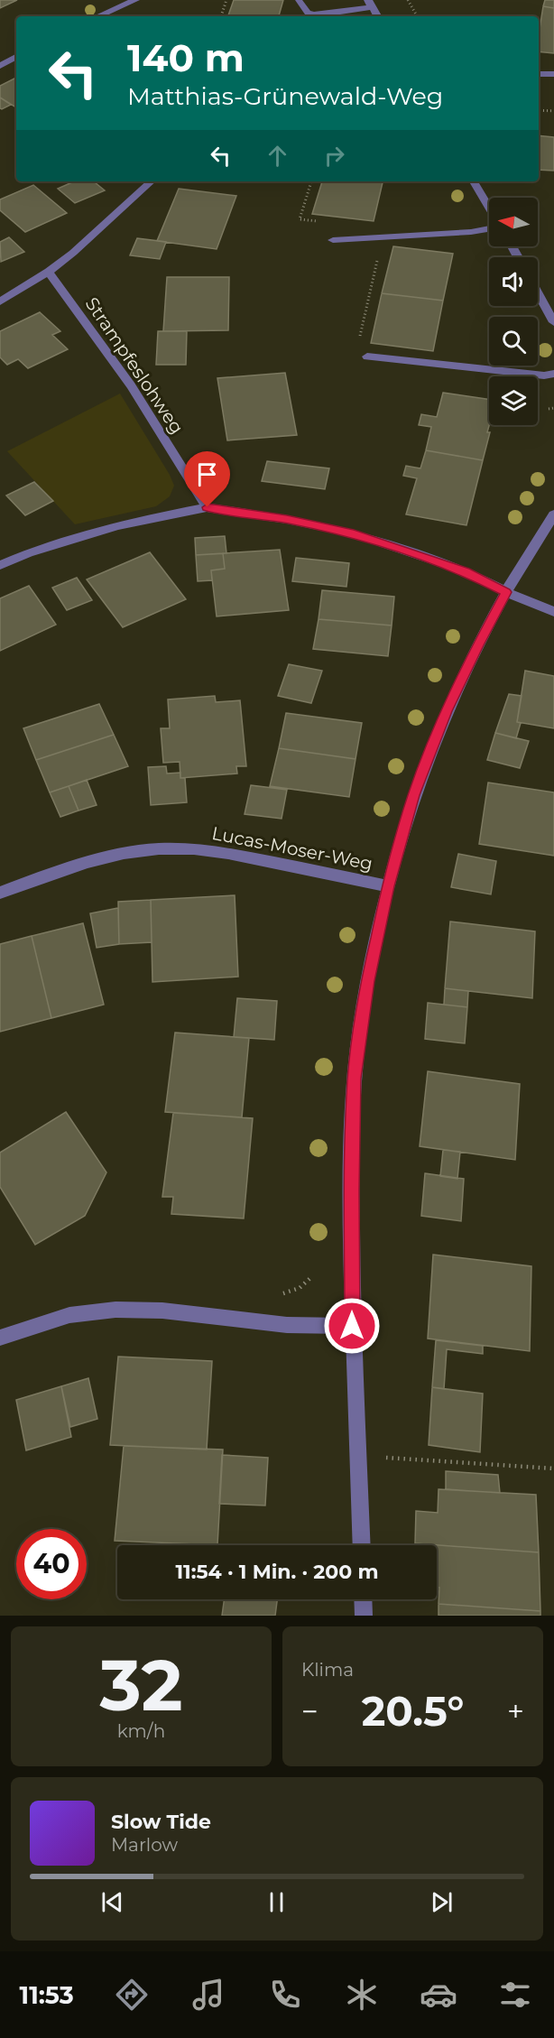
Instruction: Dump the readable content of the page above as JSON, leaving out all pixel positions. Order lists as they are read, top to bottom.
{
  "streets": {
    "street": ["Strampfeslohweg", "Lucas-Moser-Weg"]
  },
  "north": "left",
  "page": {
    "turn": ["140 m", "Matthias-Grünewald-Weg"],
    "limit": "40",
    "trip": "11:54 · 1 Min. · 200 m",
    "tile": [
      ["32", "km/h"],
      "Klima"
    ],
    "heat": ["−", "20.5°", "+"],
    "song": ["Slow Tide", "Marlow"],
    "tabs": "11:53"
  }
}
